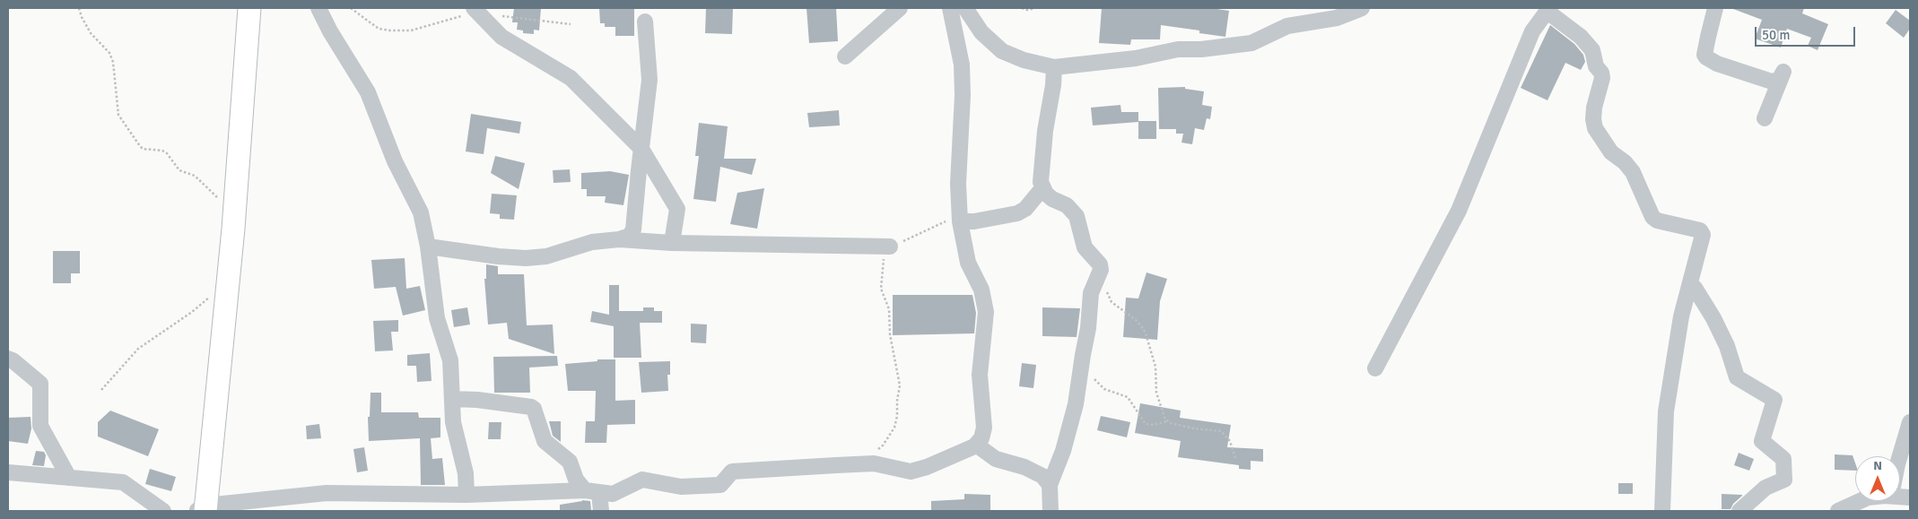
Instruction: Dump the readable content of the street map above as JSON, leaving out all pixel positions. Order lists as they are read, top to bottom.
{
  "scale_bar": "50 m",
  "north": "top"
}
